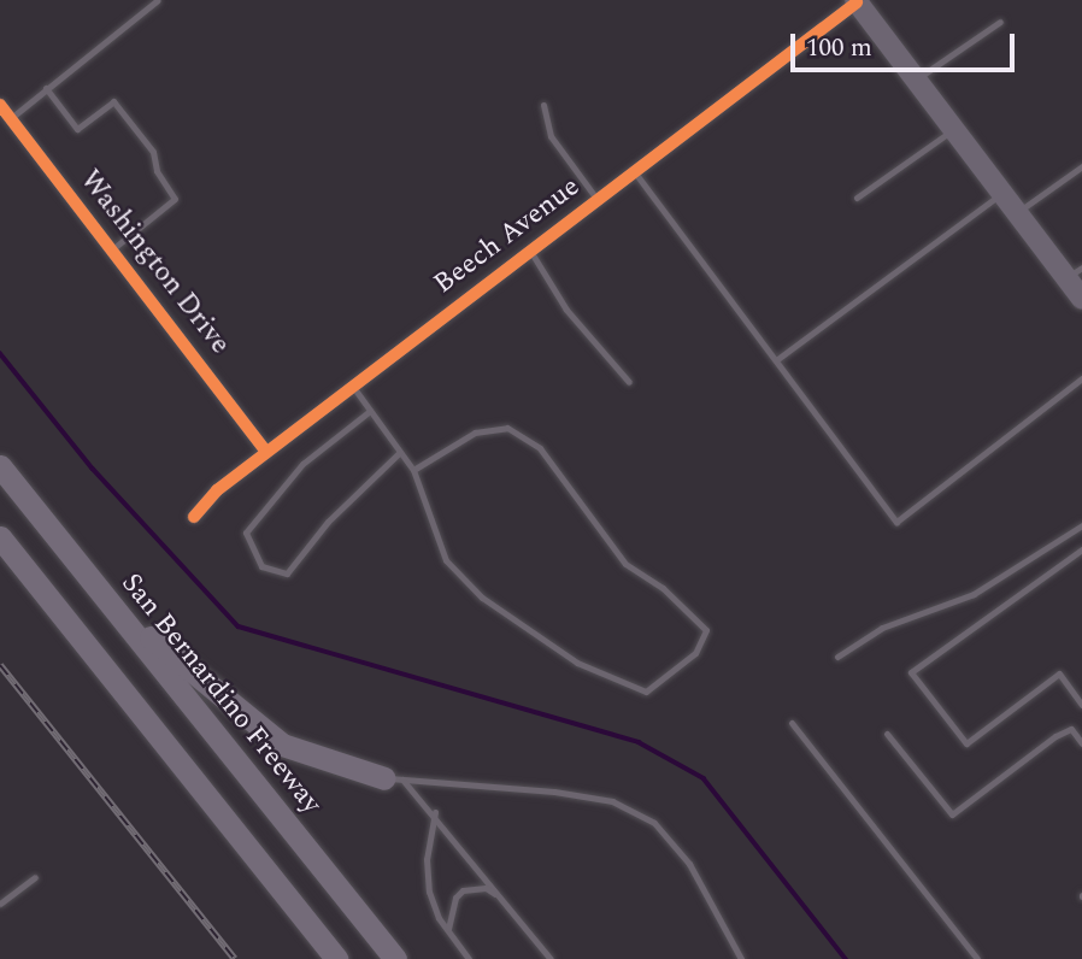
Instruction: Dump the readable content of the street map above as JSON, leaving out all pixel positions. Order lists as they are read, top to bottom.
{
  "streets": {
    "highway": ["San Bernardino Freeway"],
    "street": ["Beech Avenue", "Washington Drive"]
  },
  "crossings": [
    ["Beech Avenue", "Washington Drive"]
  ],
  "scale_bar": "100 m"
}
